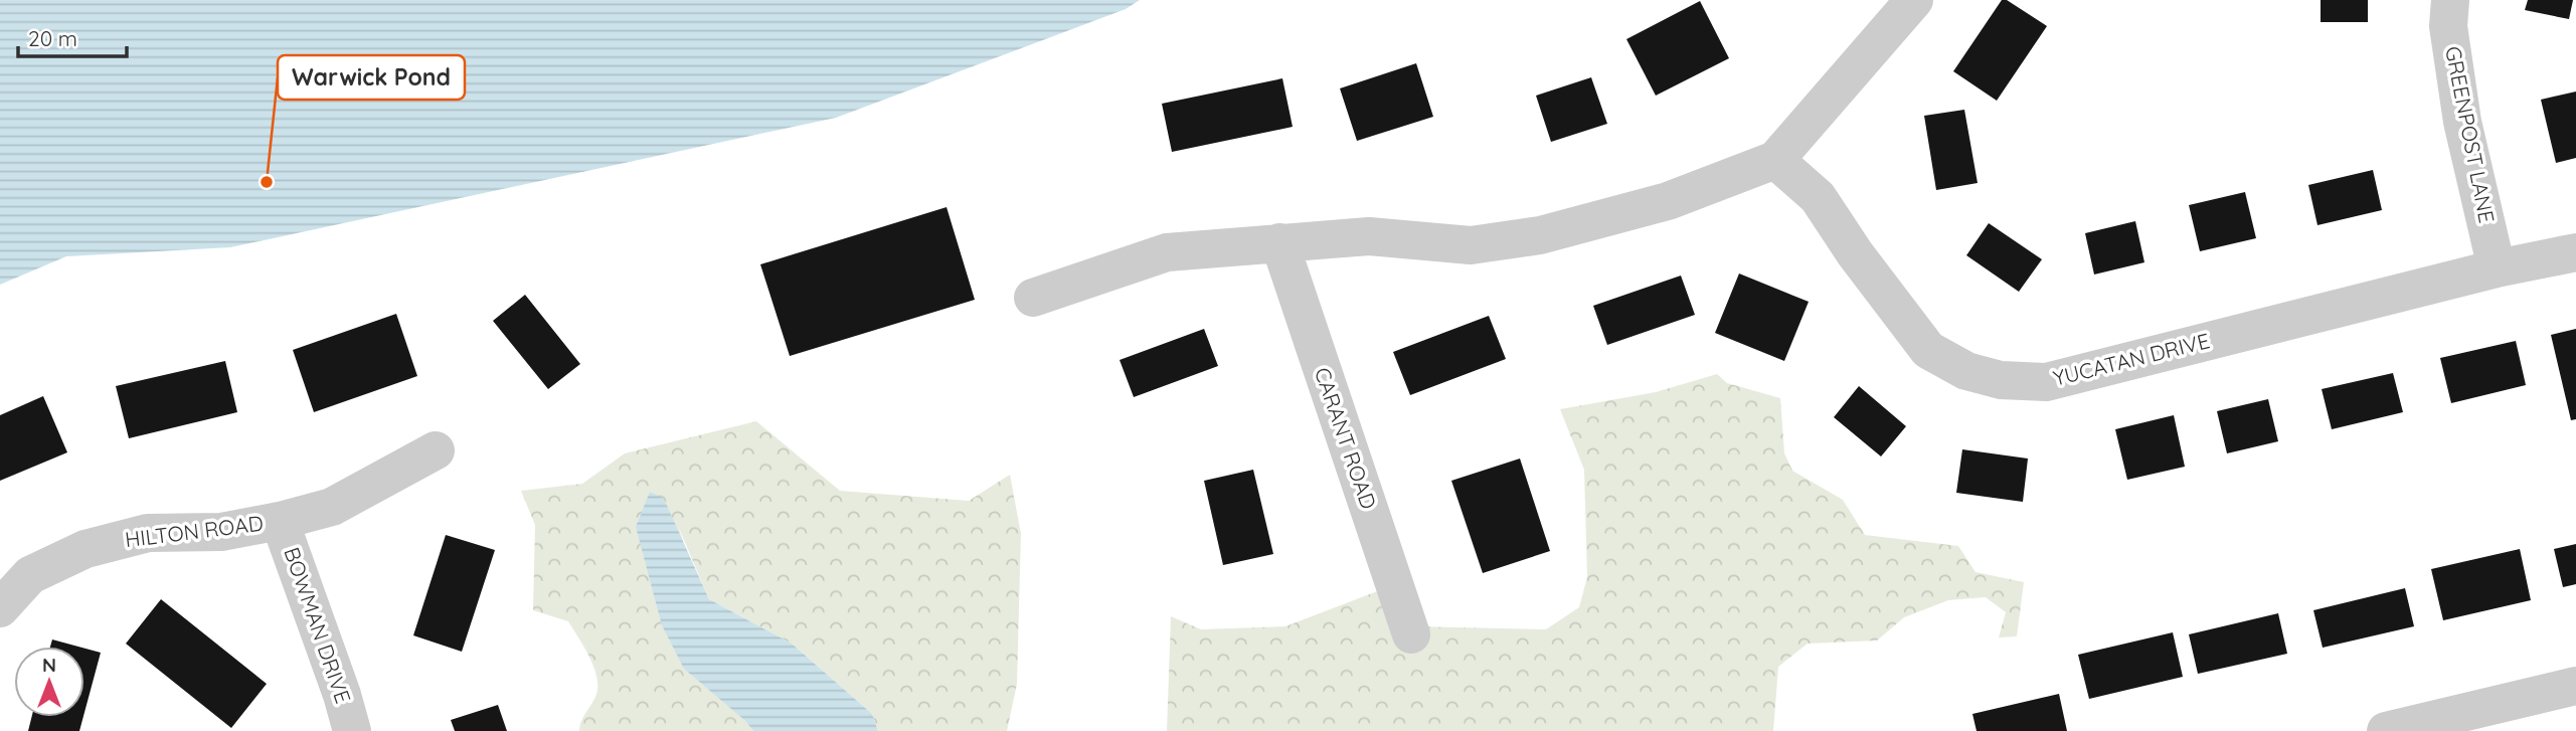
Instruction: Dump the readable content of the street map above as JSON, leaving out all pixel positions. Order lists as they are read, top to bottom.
{
  "streets": {
    "street": [
      "GREENPOST LANE",
      "YUCATAN DRIVE",
      "CARANT ROAD",
      "HILTON ROAD",
      "BOWMAN DRIVE"
    ]
  },
  "crossings": [
    ["GREENPOST LANE", "YUCATAN DRIVE"],
    ["HILTON ROAD", "BOWMAN DRIVE"]
  ],
  "places": ["Warwick Pond"],
  "scale_bar": "20 m",
  "north": "top"
}
